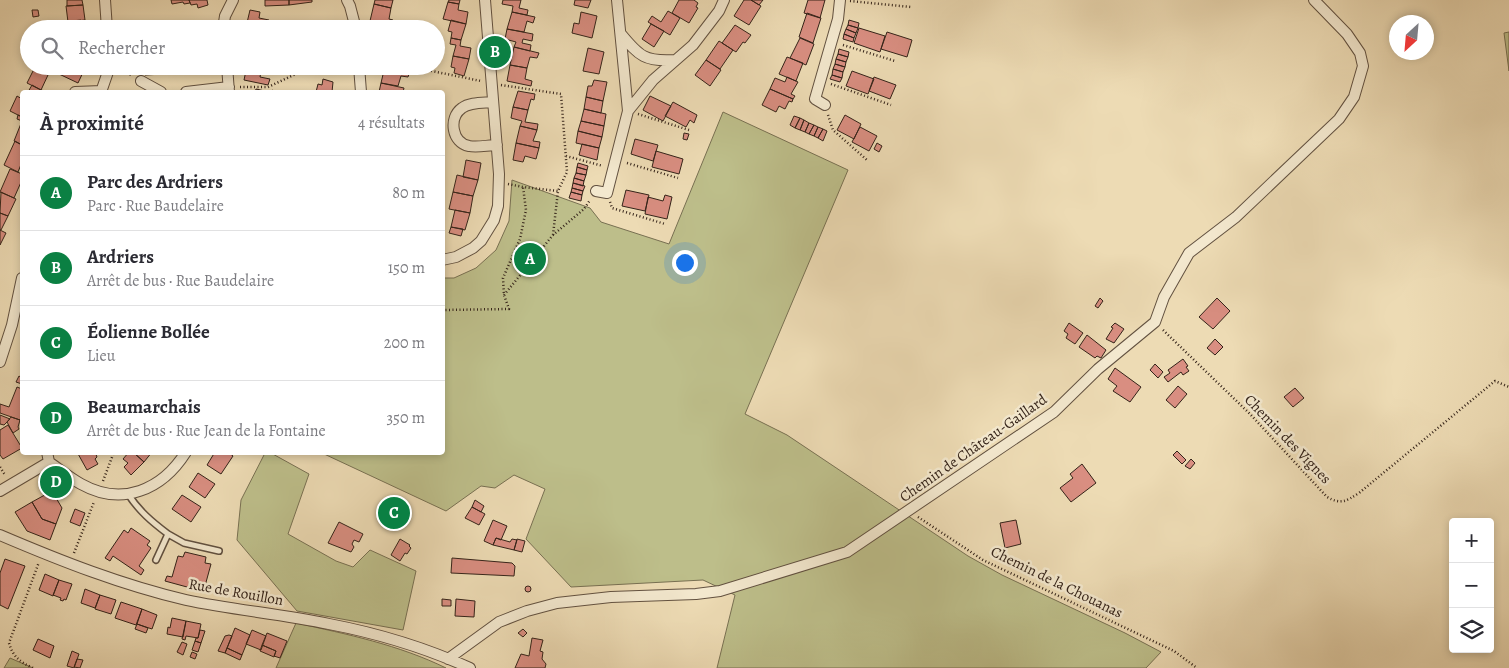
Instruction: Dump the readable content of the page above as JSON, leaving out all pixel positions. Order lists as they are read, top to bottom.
{
  "streets": {
    "street": ["Chemin de Château-Gaillard", "Rue de Rouillon"],
    "path": ["Chemin des Vignes", "Chemin de la Chouanas"]
  },
  "crossings": [
    ["Chemin des Vignes", "Chemin de Château-Gaillard"],
    ["Chemin de Château-Gaillard", "Chemin de la Chouanas"],
    ["Chemin de Château-Gaillard", "Rue de Rouillon"]
  ],
  "north": "bottom left",
  "page": {
    "search": "Rechercher",
    "pins": [
      "B",
      "A",
      "D",
      "C"
    ],
    "heading": ["À proximité", "4 résultats"],
    "list": [
      {
        "mark": "A",
        "name": "Parc des Ardriers",
        "note": "Parc · Rue Baudelaire",
        "value": "80 m"
      },
      {
        "mark": "B",
        "name": "Ardriers",
        "note": "Arrêt de bus · Rue Baudelaire",
        "value": "150 m"
      },
      {
        "mark": "C",
        "name": "Éolienne Bollée",
        "note": "Lieu",
        "value": "200 m"
      },
      {
        "mark": "D",
        "name": "Beaumarchais",
        "note": "Arrêt de bus · Rue Jean de la Fontaine",
        "value": "350 m"
      }
    ],
    "map_buttons": ["+", "−"]
  }
}
